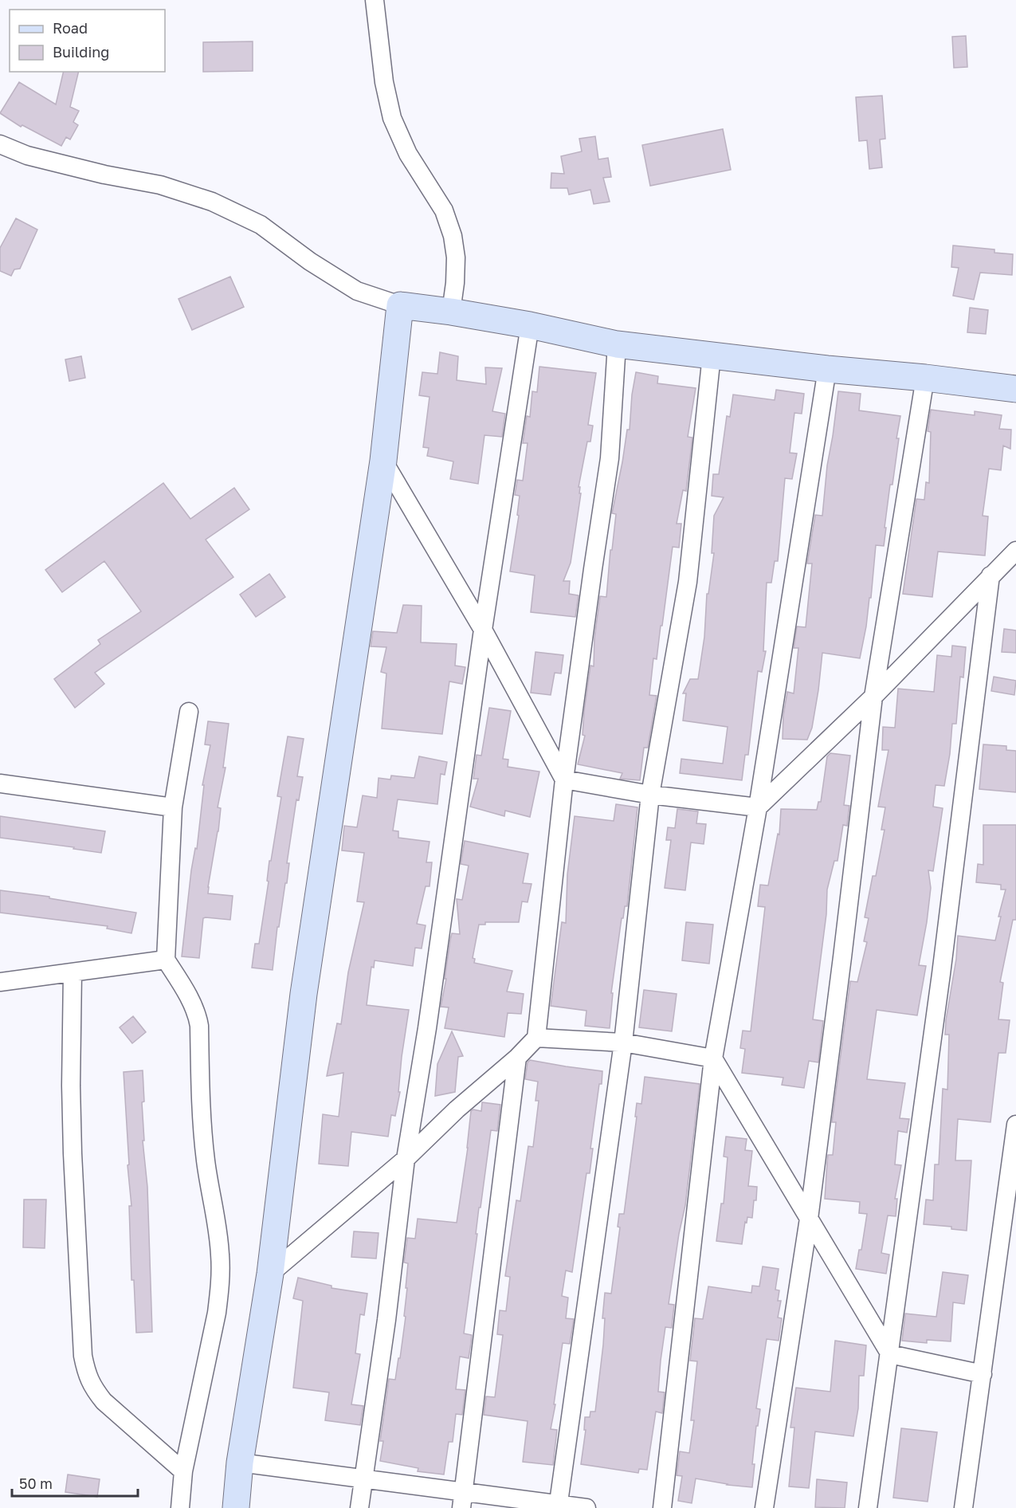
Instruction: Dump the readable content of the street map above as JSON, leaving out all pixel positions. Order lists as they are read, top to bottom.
{
  "legend": ["Road", "Building"],
  "scale_bar": "50 m"
}
